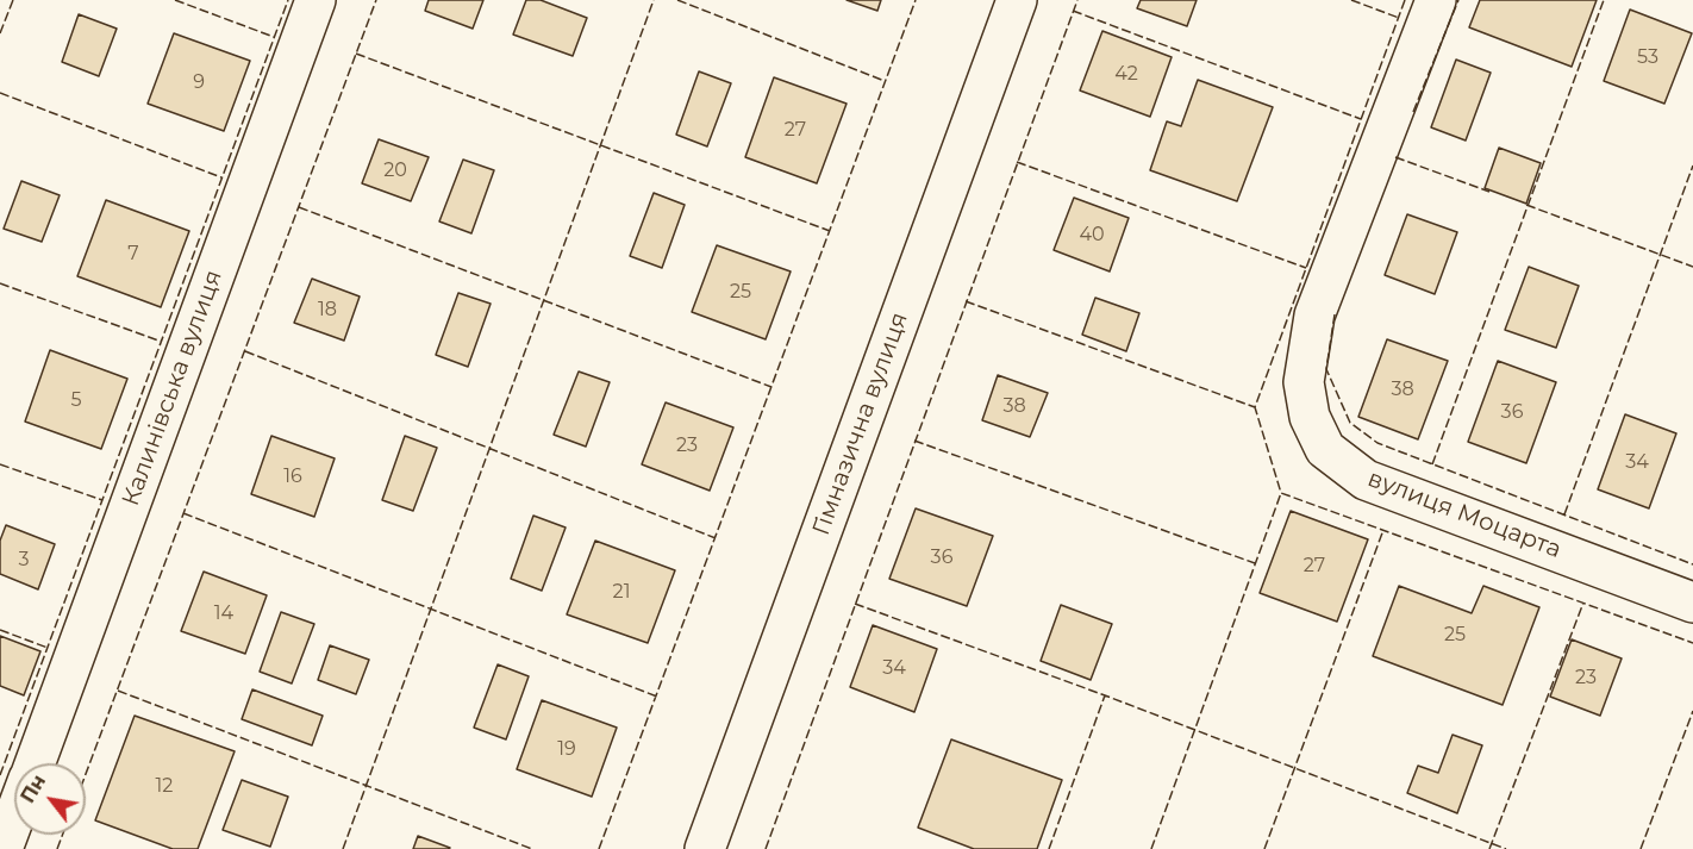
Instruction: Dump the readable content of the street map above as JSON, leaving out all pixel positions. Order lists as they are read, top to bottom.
{
  "streets": {
    "street": ["Калинівська вулиця", "Гімназична вулиця", "вулиця Моцарта"]
  },
  "house_numbers": [
    "53",
    "42",
    "9",
    "27",
    "20",
    "40",
    "7",
    "25",
    "18",
    "38",
    "5",
    "38",
    "36",
    "23",
    "34",
    "16",
    "36",
    "3",
    "27",
    "21",
    "14",
    "25",
    "34",
    "23",
    "19",
    "12"
  ],
  "north": "top left"
}
